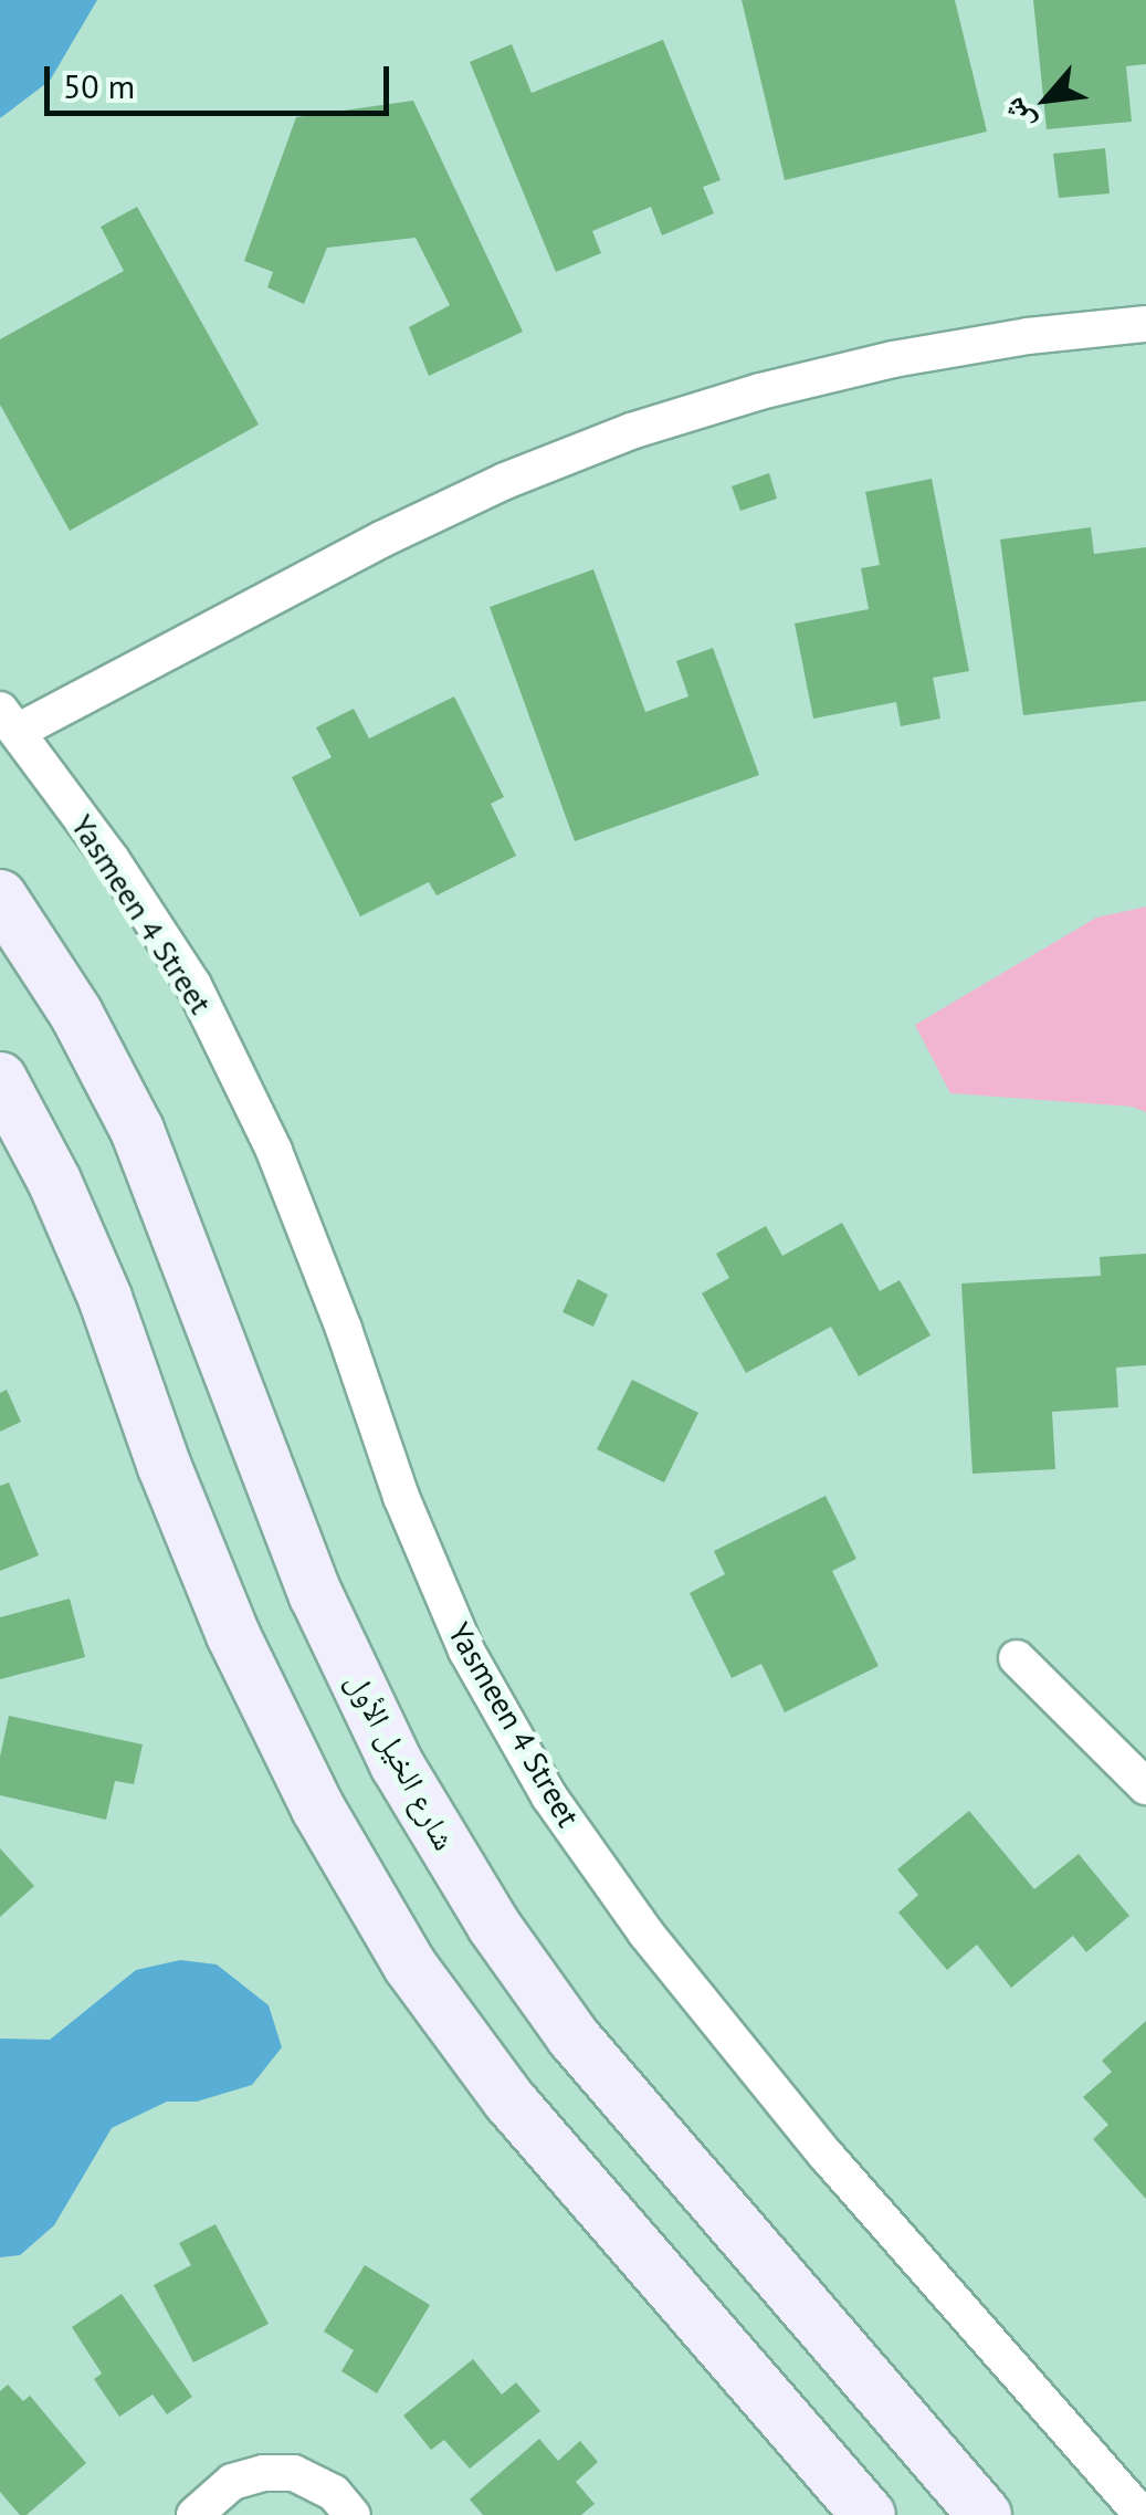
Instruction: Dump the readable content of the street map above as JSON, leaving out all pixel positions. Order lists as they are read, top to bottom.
{
  "streets": {
    "main road": ["شارع الخيل الأول"],
    "street": ["Yasmeen 4 Street"]
  },
  "scale_bar": "50 m",
  "north": "bottom left"
}
